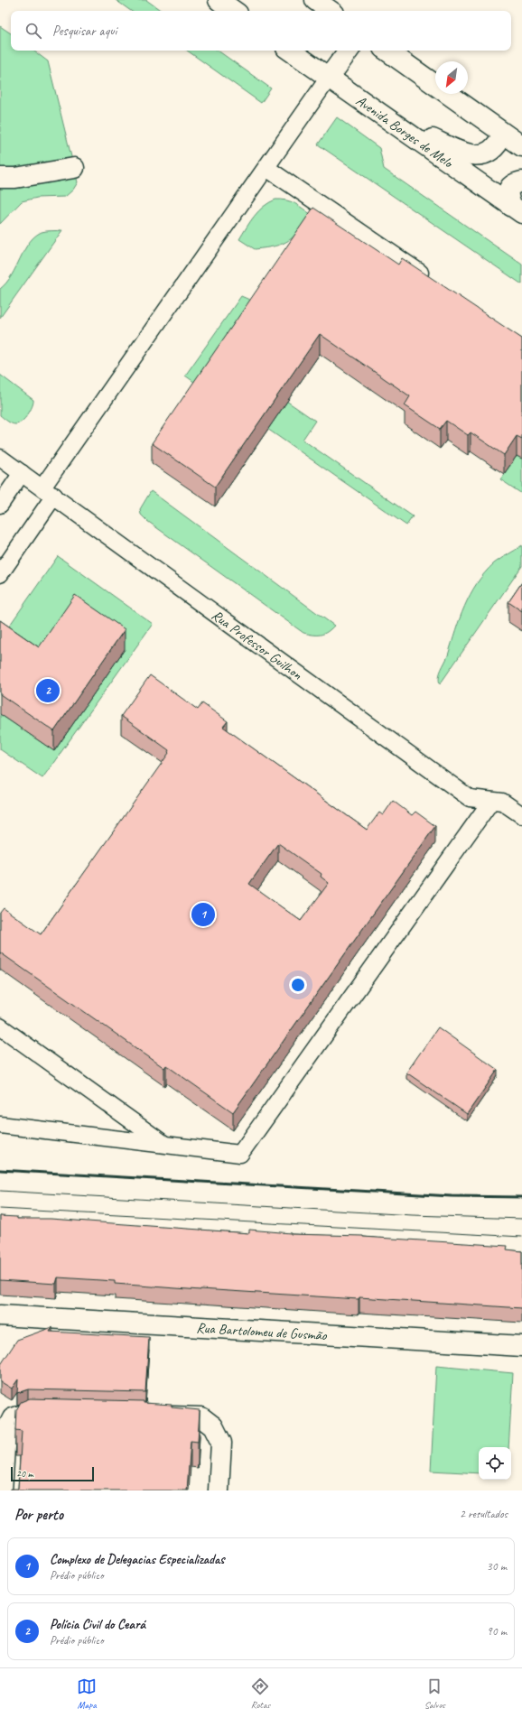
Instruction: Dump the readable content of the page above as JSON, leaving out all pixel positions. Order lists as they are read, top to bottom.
{
  "streets": {
    "street": ["Avenida Borges de Melo", "Rua Bartolomeu de Gusmão"],
    "lane": ["Rua Professor Guilhon"]
  },
  "scale_bar": "20 m",
  "north": "bottom left",
  "page": {
    "search": "Pesquisar aqui",
    "pins": ["2", "1"],
    "scale": "20 m",
    "heading": ["Por perto", "2 resultados"],
    "list": [
      {
        "mark": "1",
        "name": "Complexo de Delegacias Especializadas",
        "note": "Prédio público",
        "value": "30 m"
      },
      {
        "mark": "2",
        "name": "Polícia Civil do Ceará",
        "note": "Prédio público",
        "value": "90 m"
      }
    ],
    "nav": ["Mapa", "Rotas", "Salvos"]
  }
}
